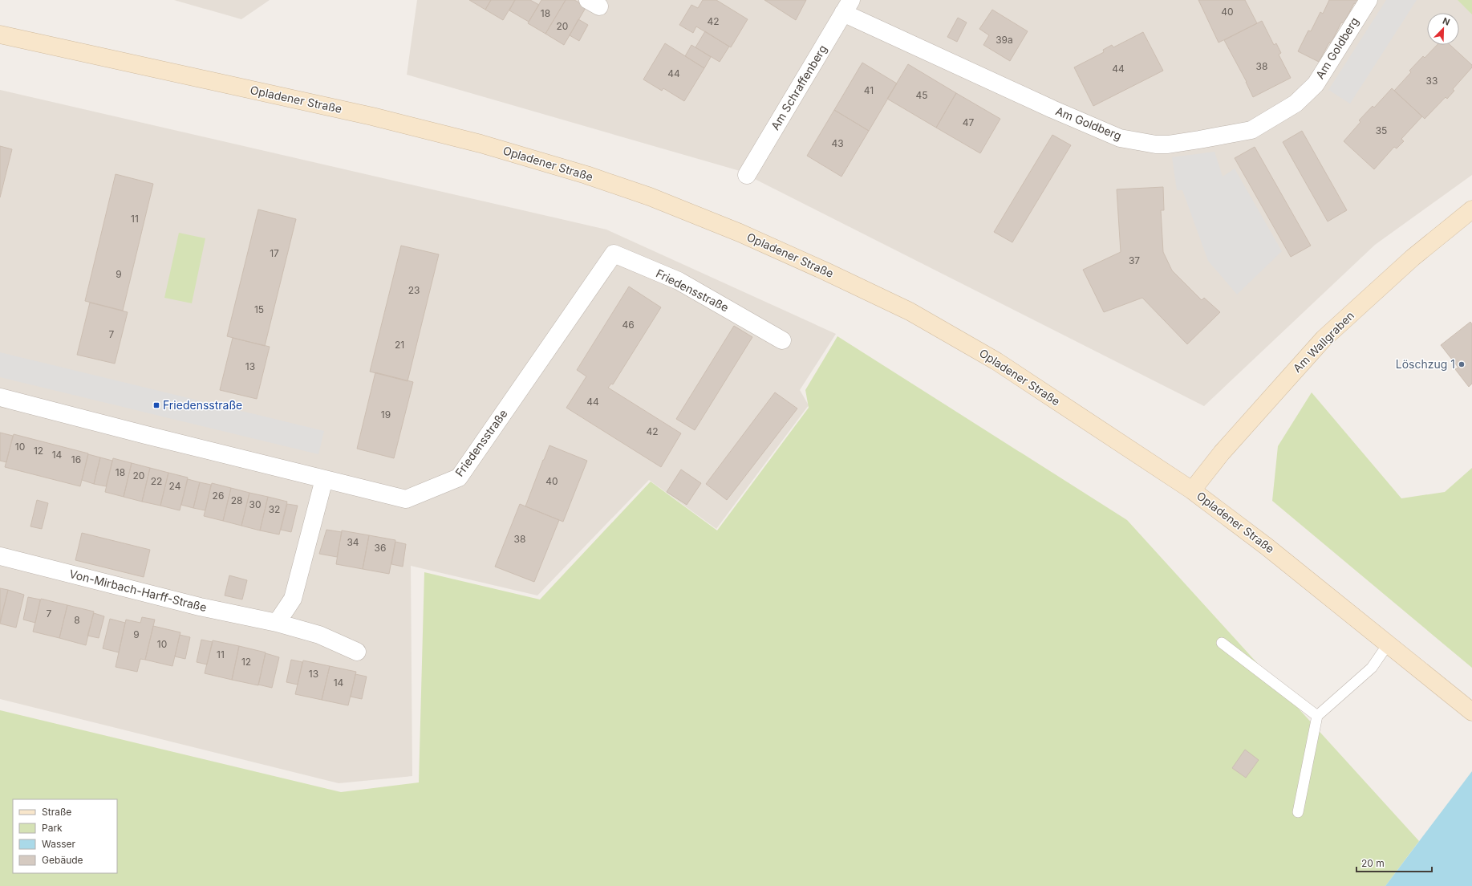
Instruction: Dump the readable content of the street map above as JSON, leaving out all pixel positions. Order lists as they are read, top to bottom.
{
  "streets": {
    "main road": ["Opladener Straße", "Am Wallgraben"],
    "street": [
      "Am Goldberg",
      "Am Schraffenberg",
      "Friedensstraße",
      "Von-Mirbach-Harff-Straße"
    ]
  },
  "crossings": [
    ["Am Goldberg", "Am Schraffenberg"],
    ["Opladener Straße", "Am Wallgraben"]
  ],
  "places": {
    "other": ["Löschzug 1"],
    "transit": ["Friedensstraße"]
  },
  "house_numbers": [
    "40",
    "18",
    "42",
    "20",
    "39a",
    "38",
    "44",
    "44",
    "33",
    "41",
    "45",
    "47",
    "35",
    "43",
    "11",
    "17",
    "37",
    "9",
    "23",
    "15",
    "46",
    "7",
    "21",
    "13",
    "44",
    "19",
    "42",
    "10",
    "12",
    "14",
    "16",
    "18",
    "20",
    "22",
    "40",
    "24",
    "26",
    "28",
    "30",
    "32",
    "38",
    "34",
    "36",
    "7",
    "8",
    "9",
    "10",
    "11",
    "12",
    "13",
    "14"
  ],
  "legend": [
    "Straße",
    "Park",
    "Wasser",
    "Gebäude"
  ],
  "scale_bar": "20 m",
  "north": "top right"
}
